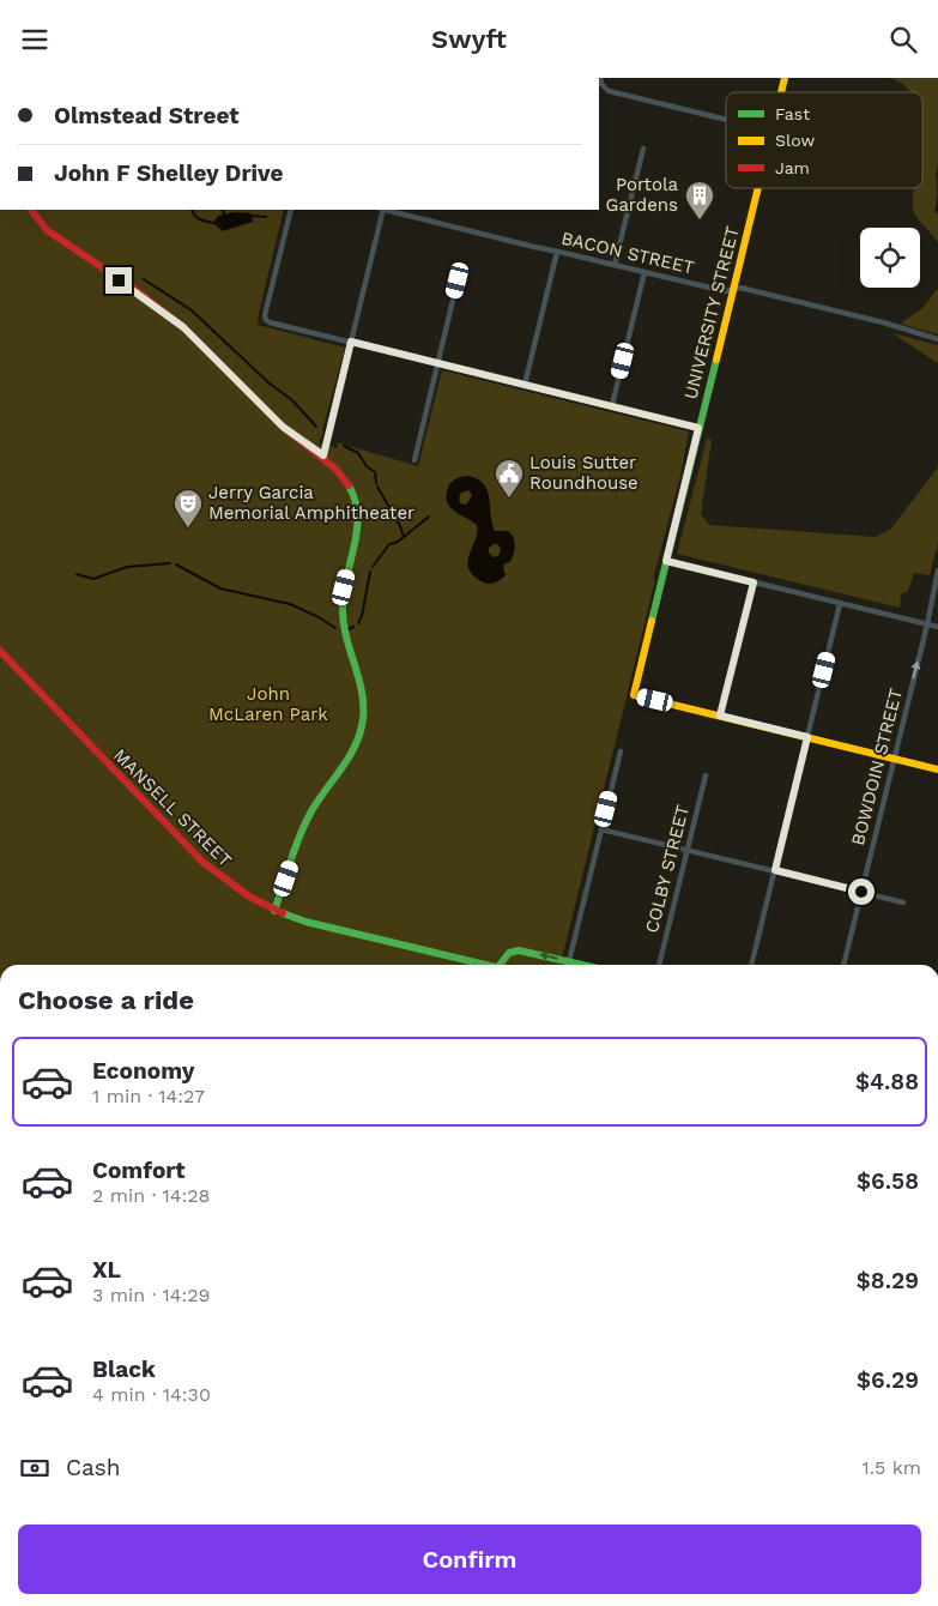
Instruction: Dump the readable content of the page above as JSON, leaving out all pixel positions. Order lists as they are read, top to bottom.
{
  "streets": {
    "street": [
      "BACON STREET",
      "UNIVERSITY STREET",
      "BOWDOIN STREET",
      "MANSELL STREET",
      "COLBY STREET"
    ]
  },
  "crossings": [
    ["BACON STREET", "UNIVERSITY STREET"]
  ],
  "parks": ["John McLaren Park"],
  "places": {
    "building": ["Portola Gardens"],
    "public building": ["Louis Sutter Roundhouse"],
    "theatre": ["Jerry Garcia Memorial Amphitheater"]
  },
  "legend": ["Fast", "Slow", "Jam"],
  "page": {
    "header": "Swyft",
    "banner": ["Olmstead Street", "John F Shelley Drive"],
    "heading": "Choose a ride",
    "list": [
      {
        "name": "Economy",
        "note": "1 min · 14:27",
        "value": "$4.88"
      },
      {
        "name": "Comfort",
        "note": "2 min · 14:28",
        "value": "$6.58"
      },
      {
        "name": "XL",
        "note": "3 min · 14:29",
        "value": "$8.29"
      },
      {
        "name": "Black",
        "note": "4 min · 14:30",
        "value": "$6.29"
      }
    ],
    "pay": ["Cash", "1.5 km"],
    "buttons": "Confirm"
  }
}
